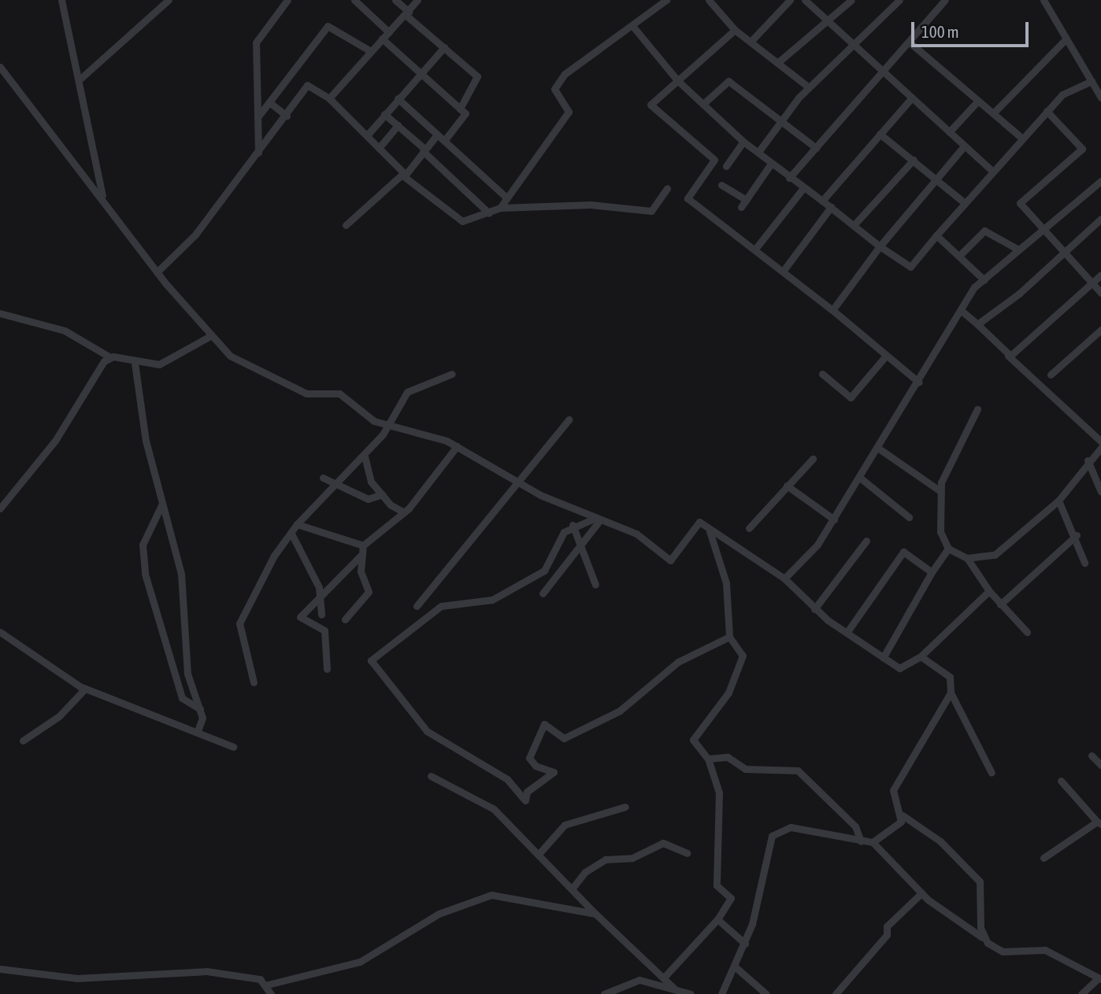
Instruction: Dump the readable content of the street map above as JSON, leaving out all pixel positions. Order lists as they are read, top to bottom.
{
  "scale_bar": "100 m"
}
